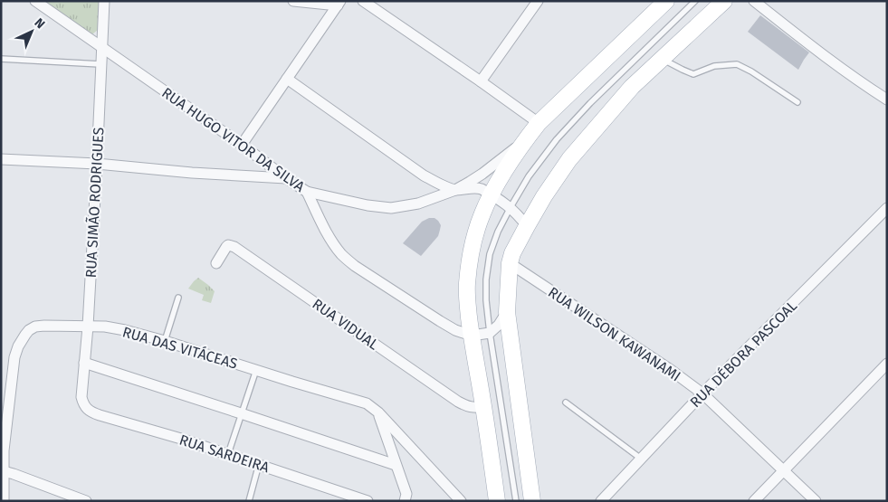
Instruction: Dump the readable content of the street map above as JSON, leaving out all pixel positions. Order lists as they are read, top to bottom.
{
  "streets": {
    "street": [
      "RUA HUGO VITOR DA SILVA",
      "RUA SIMÃO RODRIGUES",
      "RUA VIDUAL",
      "RUA WILSON KAWANAMI",
      "RUA DAS VITÁCEAS",
      "RUA DÉBORA PASCOAL",
      "RUA SARDEIRA"
    ]
  },
  "crossings": [
    ["RUA HUGO VITOR DA SILVA", "RUA SIMÃO RODRIGUES"],
    ["RUA SIMÃO RODRIGUES", "RUA DAS VITÁCEAS"],
    ["RUA SIMÃO RODRIGUES", "RUA SARDEIRA"],
    ["RUA WILSON KAWANAMI", "RUA DÉBORA PASCOAL"]
  ],
  "north": "top right"
}
